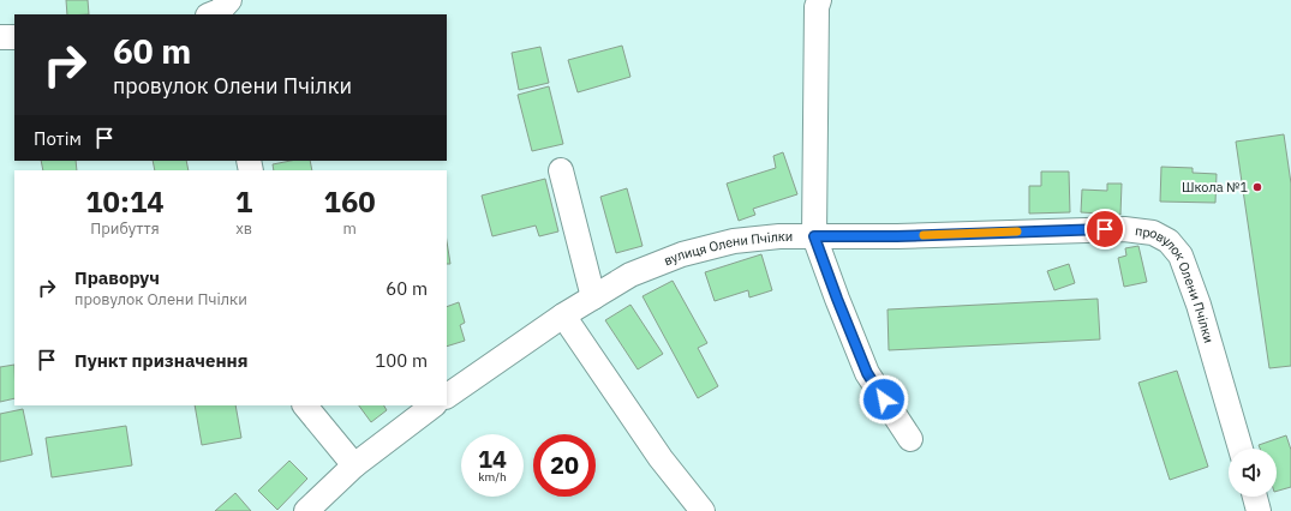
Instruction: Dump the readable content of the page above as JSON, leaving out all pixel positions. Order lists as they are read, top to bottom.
{
  "streets": {
    "street": ["вулиця Олени Пчілки", "провулок Олени Пчілки"]
  },
  "crossings": [
    ["вулиця Олени Пчілки", "провулок Олени Пчілки"]
  ],
  "places": ["Школа №1"],
  "page": {
    "turn": ["60 m", "провулок Олени Пчілки"],
    "then": "Потім",
    "eta": [
      "10:14",
      "Прибуття",
      "1",
      "хв",
      "160",
      "m"
    ],
    "list": [
      {
        "name": "Праворуч",
        "note": "провулок Олени Пчілки",
        "value": "60 m"
      },
      {
        "name": "Пункт призначення",
        "value": "100 m"
      }
    ],
    "speed": "14 km/h",
    "limit": "20"
  }
}
